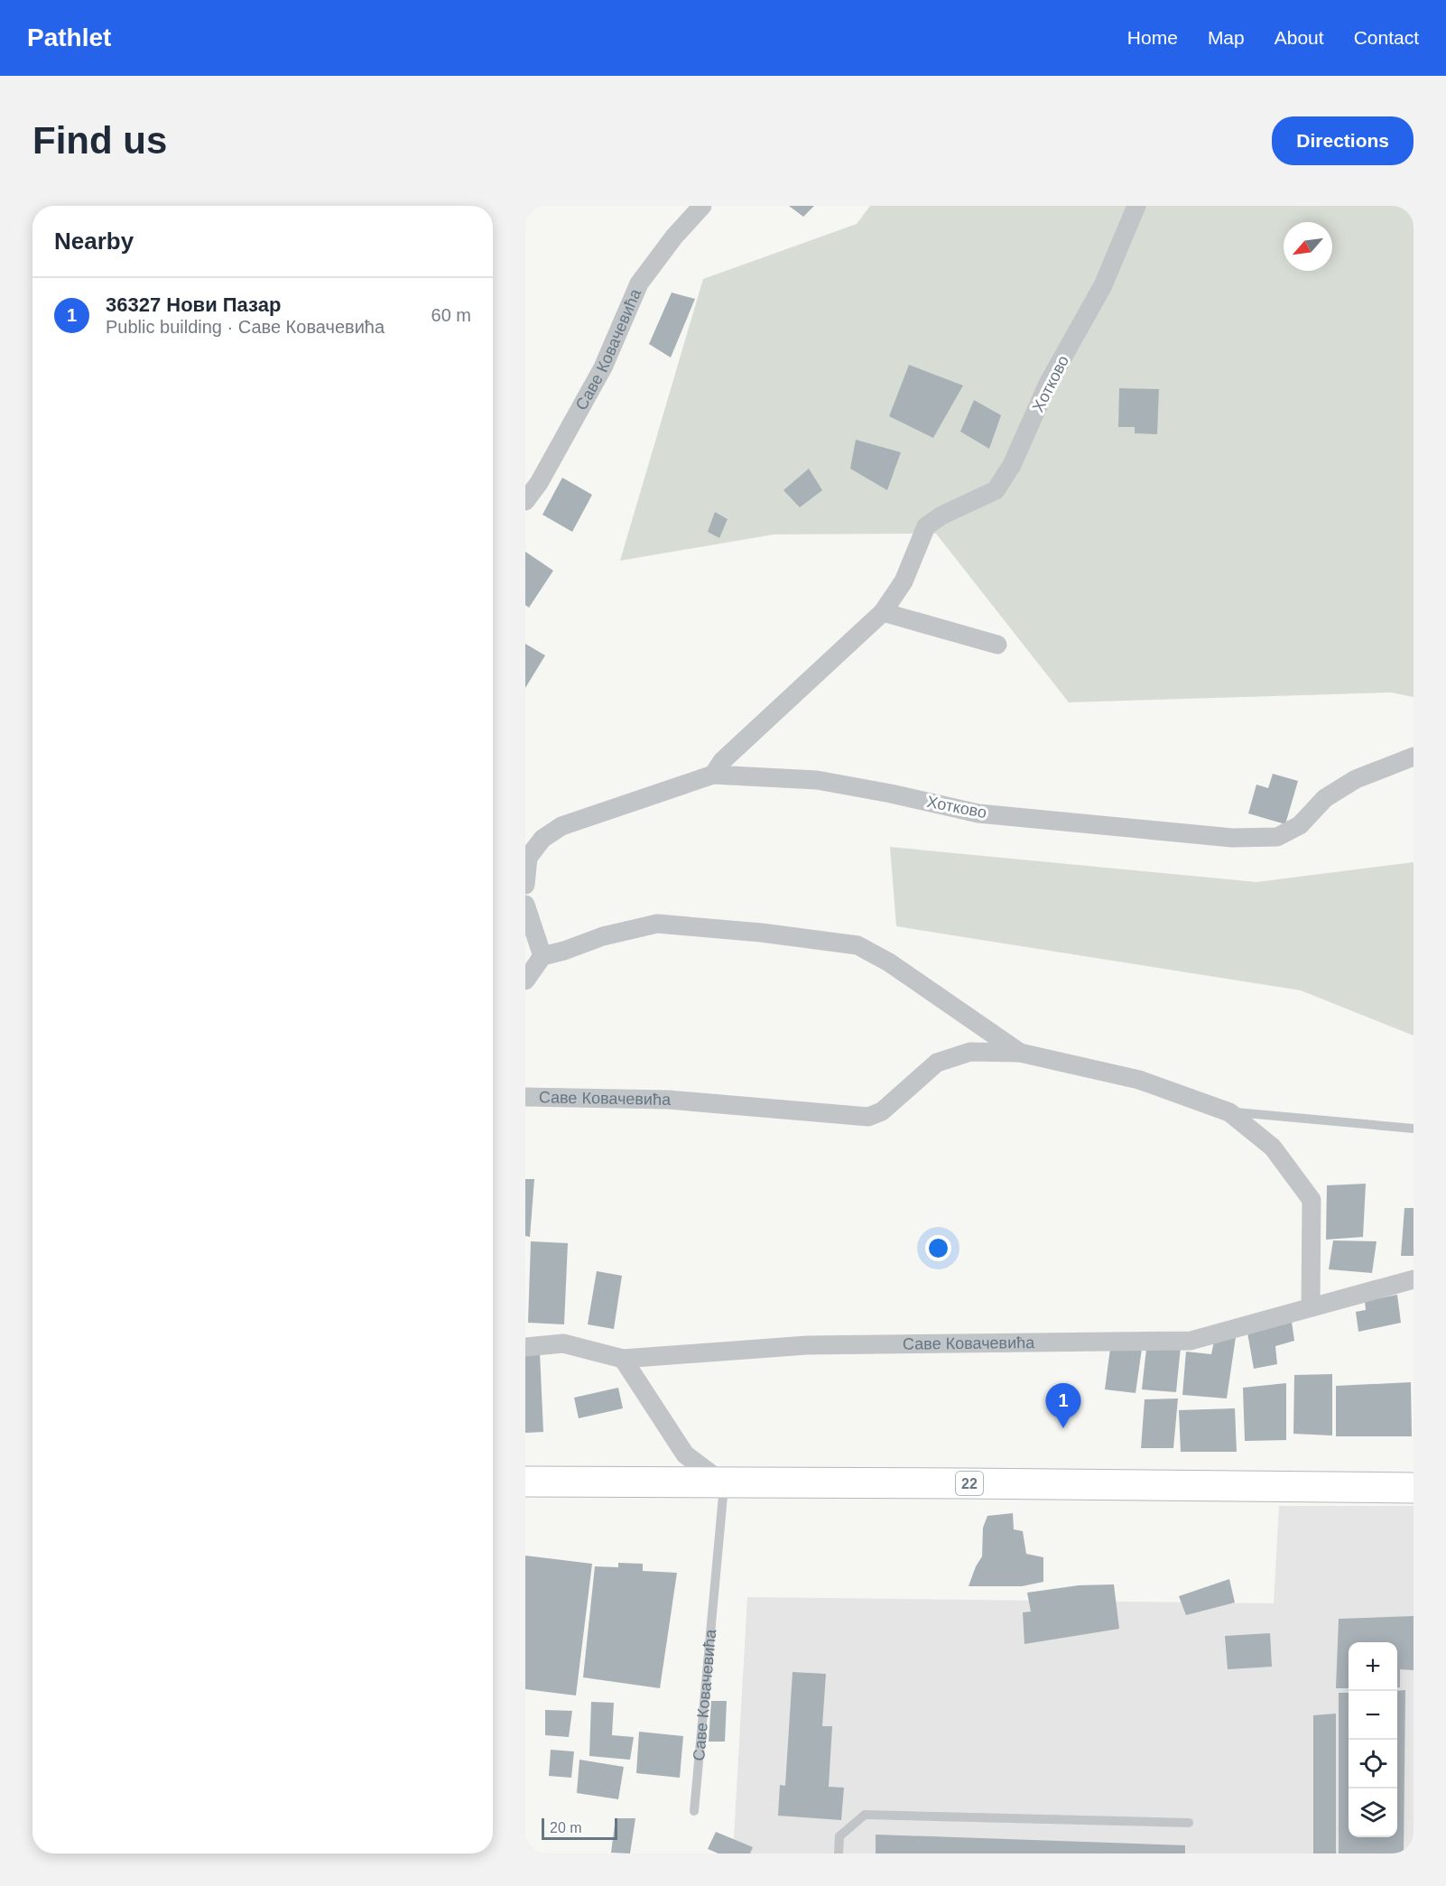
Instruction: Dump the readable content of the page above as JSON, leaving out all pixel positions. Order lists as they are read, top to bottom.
{
  "streets": {
    "main road": ["22"],
    "street": ["Саве Ковачевића", "Хотково"]
  },
  "crossings": [
    ["Саве Ковачевића", "22"]
  ],
  "scale_bar": "20 m",
  "north": "bottom left",
  "page": {
    "header": "Pathlet",
    "nav": [
      "Home",
      "Map",
      "About",
      "Contact"
    ],
    "buttons": "Directions",
    "title": "Find us",
    "heading": "Nearby",
    "list": [
      {
        "mark": "1",
        "name": "36327 Нови Пазар",
        "note": "Public building · Саве Ковачевића",
        "value": "60 m"
      }
    ],
    "pins": "1",
    "map_buttons": ["+", "−"],
    "scale": "20 m"
  }
}
